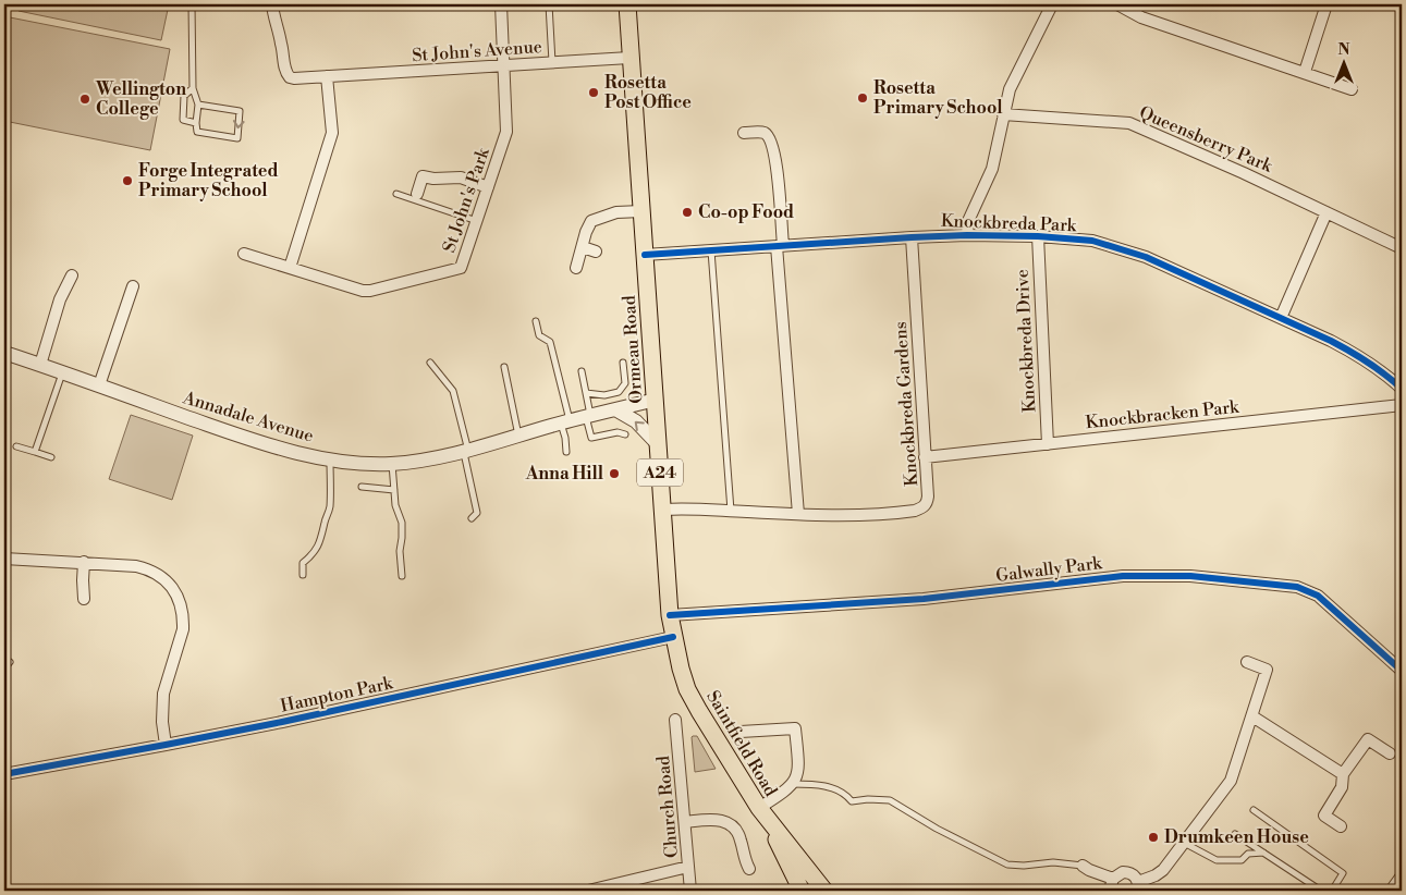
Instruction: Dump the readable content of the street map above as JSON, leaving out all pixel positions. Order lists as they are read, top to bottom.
{
  "streets": {
    "main road": ["Ormeau Road", "A24", "Saintfield Road"],
    "street": [
      "St John's Avenue",
      "Queensberry Park",
      "St John's Park",
      "Knockbreda Park",
      "Knockbreda Drive",
      "Knockbreda Gardens",
      "Knockbracken Park",
      "Annadale Avenue",
      "Galwally Park",
      "Hampton Park",
      "Church Road"
    ]
  },
  "crossings": [
    ["St John's Avenue", "St John's Park"],
    ["St John's Avenue", "Ormeau Road"],
    ["Knockbreda Park", "Knockbreda Drive"],
    ["Knockbreda Park", "Ormeau Road"],
    ["Knockbreda Park", "Knockbreda Gardens"],
    ["Knockbreda Drive", "Knockbracken Park"],
    ["Ormeau Road", "Annadale Avenue"],
    ["Ormeau Road", "Galwally Park"],
    ["Ormeau Road", "Hampton Park"],
    ["Ormeau Road", "Saintfield Road"],
    ["Knockbreda Gardens", "Knockbracken Park"]
  ],
  "places": [
    "Rosetta Post Office",
    "Rosetta Primary School",
    "Wellington College",
    "Forge Integrated Primary School",
    "Co-op Food",
    "Anna Hill",
    "Drumkeen House"
  ],
  "north": "top"
}
